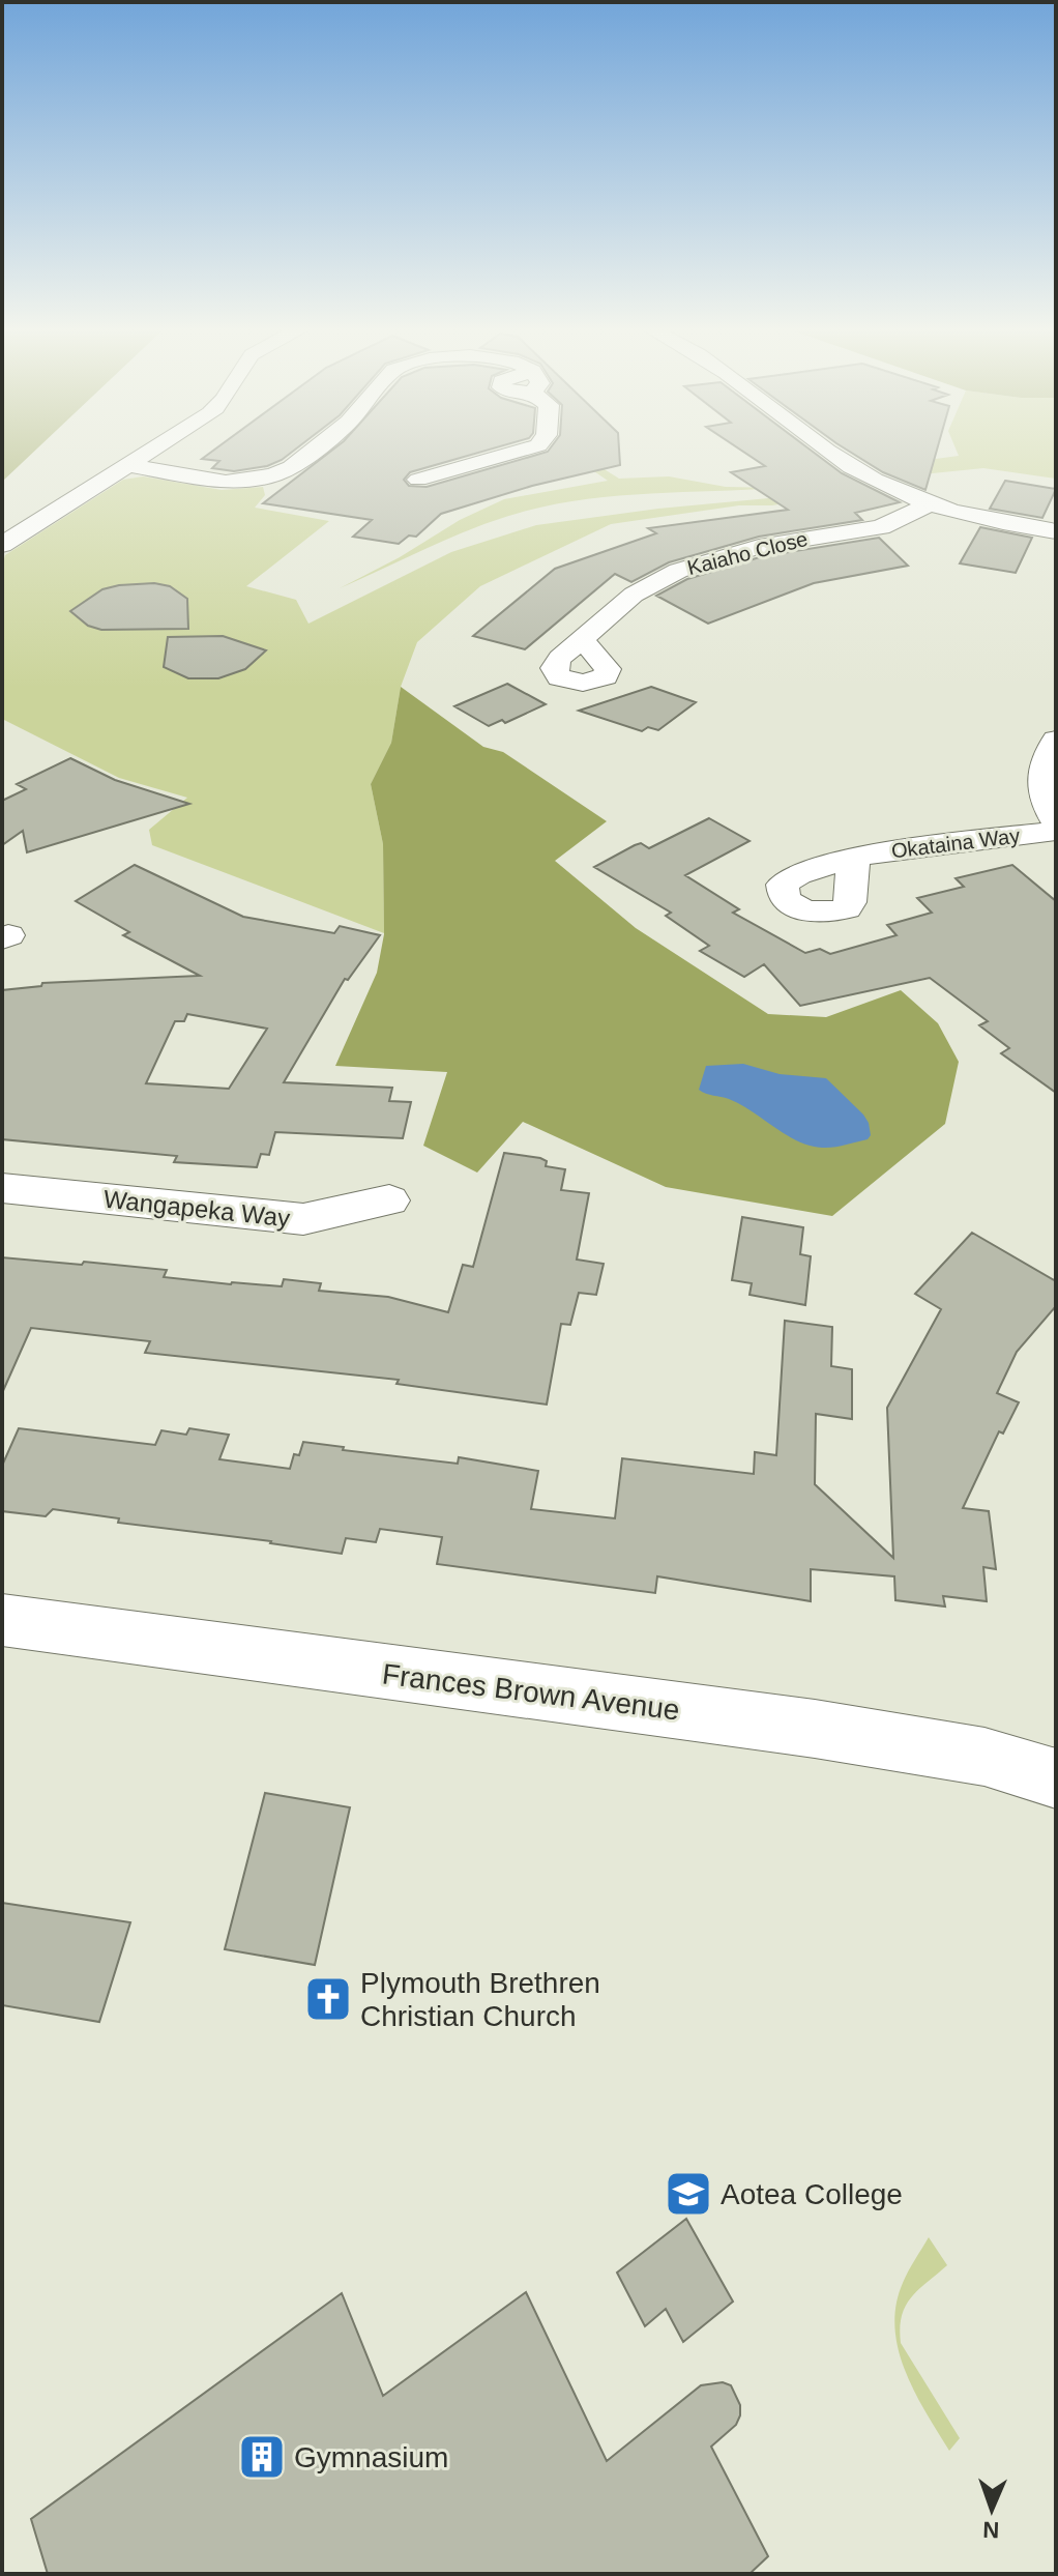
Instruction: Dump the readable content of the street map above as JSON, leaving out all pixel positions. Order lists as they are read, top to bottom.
{
  "streets": {
    "street": [
      "Kaiaho Close",
      "Okataina Way",
      "Wangapeka Way",
      "Frances Brown Avenue"
    ]
  },
  "places": {
    "church": ["Plymouth Brethren Christian Church"],
    "school or university": ["Aotea College"],
    "building": ["Gymnasium"]
  },
  "north": "bottom"
}
